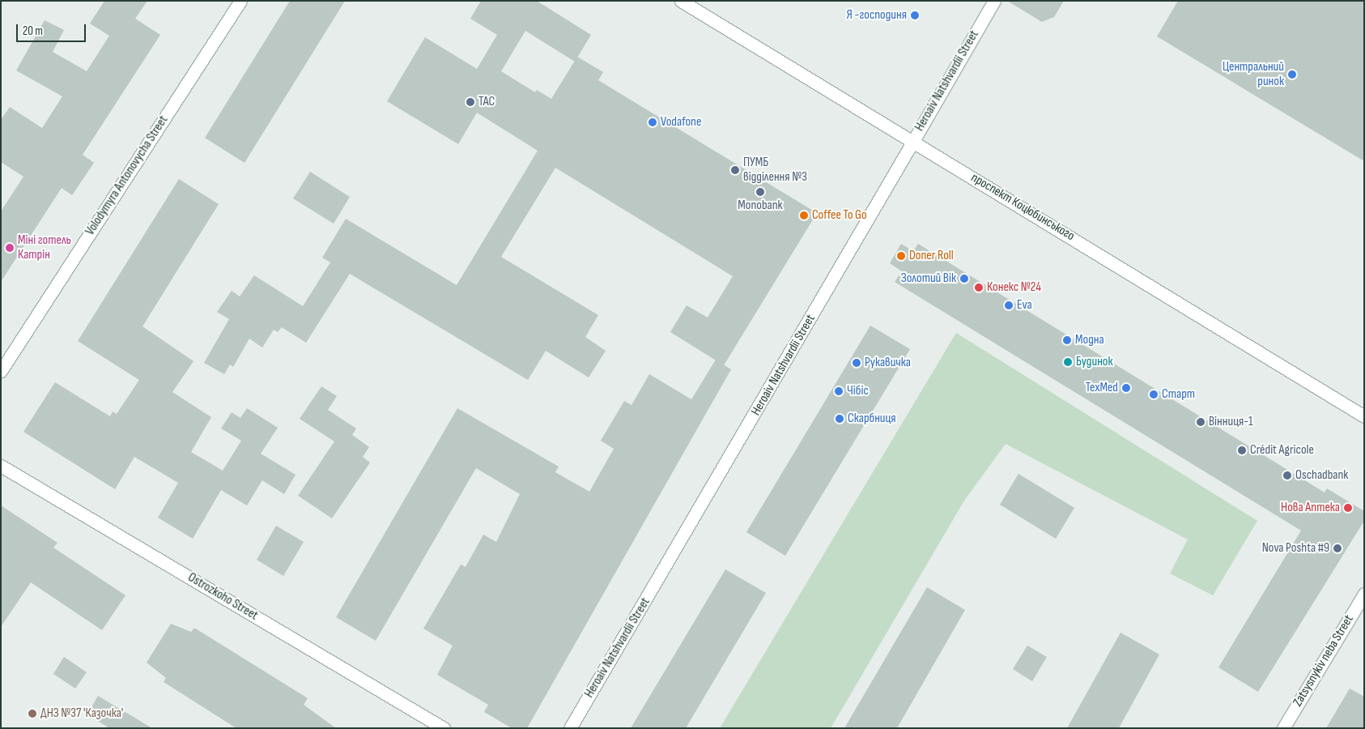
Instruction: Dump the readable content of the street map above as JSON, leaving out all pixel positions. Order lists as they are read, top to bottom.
{
  "streets": {
    "street": [
      "Heroaiv Natshvardii Street",
      "Volodymyra Antonovycha Street",
      "проспект Коцюбинського",
      "Ostrozkoho Street",
      "Zatsysnykiv neba Street"
    ]
  },
  "crossings": [
    ["Heroaiv Natshvardii Street", "проспект Коцюбинського"]
  ],
  "places": [
    "Я -господиня",
    "Центральний ринок",
    "ТАС",
    "Vodafone",
    "ПУМБ відділення №3",
    "Monobank",
    "Coffee To Go",
    "Міні готель Катрін",
    "Doner Roll",
    "Золотий Вік",
    "Конекс №24",
    "Eva",
    "Модна",
    "Будинок",
    "Рукавичка",
    "TexMed",
    "Чібіс",
    "Старт",
    "Скарбниця",
    "Вінниця-1",
    "Crédit Agricole",
    "Oschadbank",
    "Нова Аптека",
    "Nova Poshta #9",
    "ДНЗ №37 'Казочка'"
  ],
  "scale_bar": "20 m"
}
